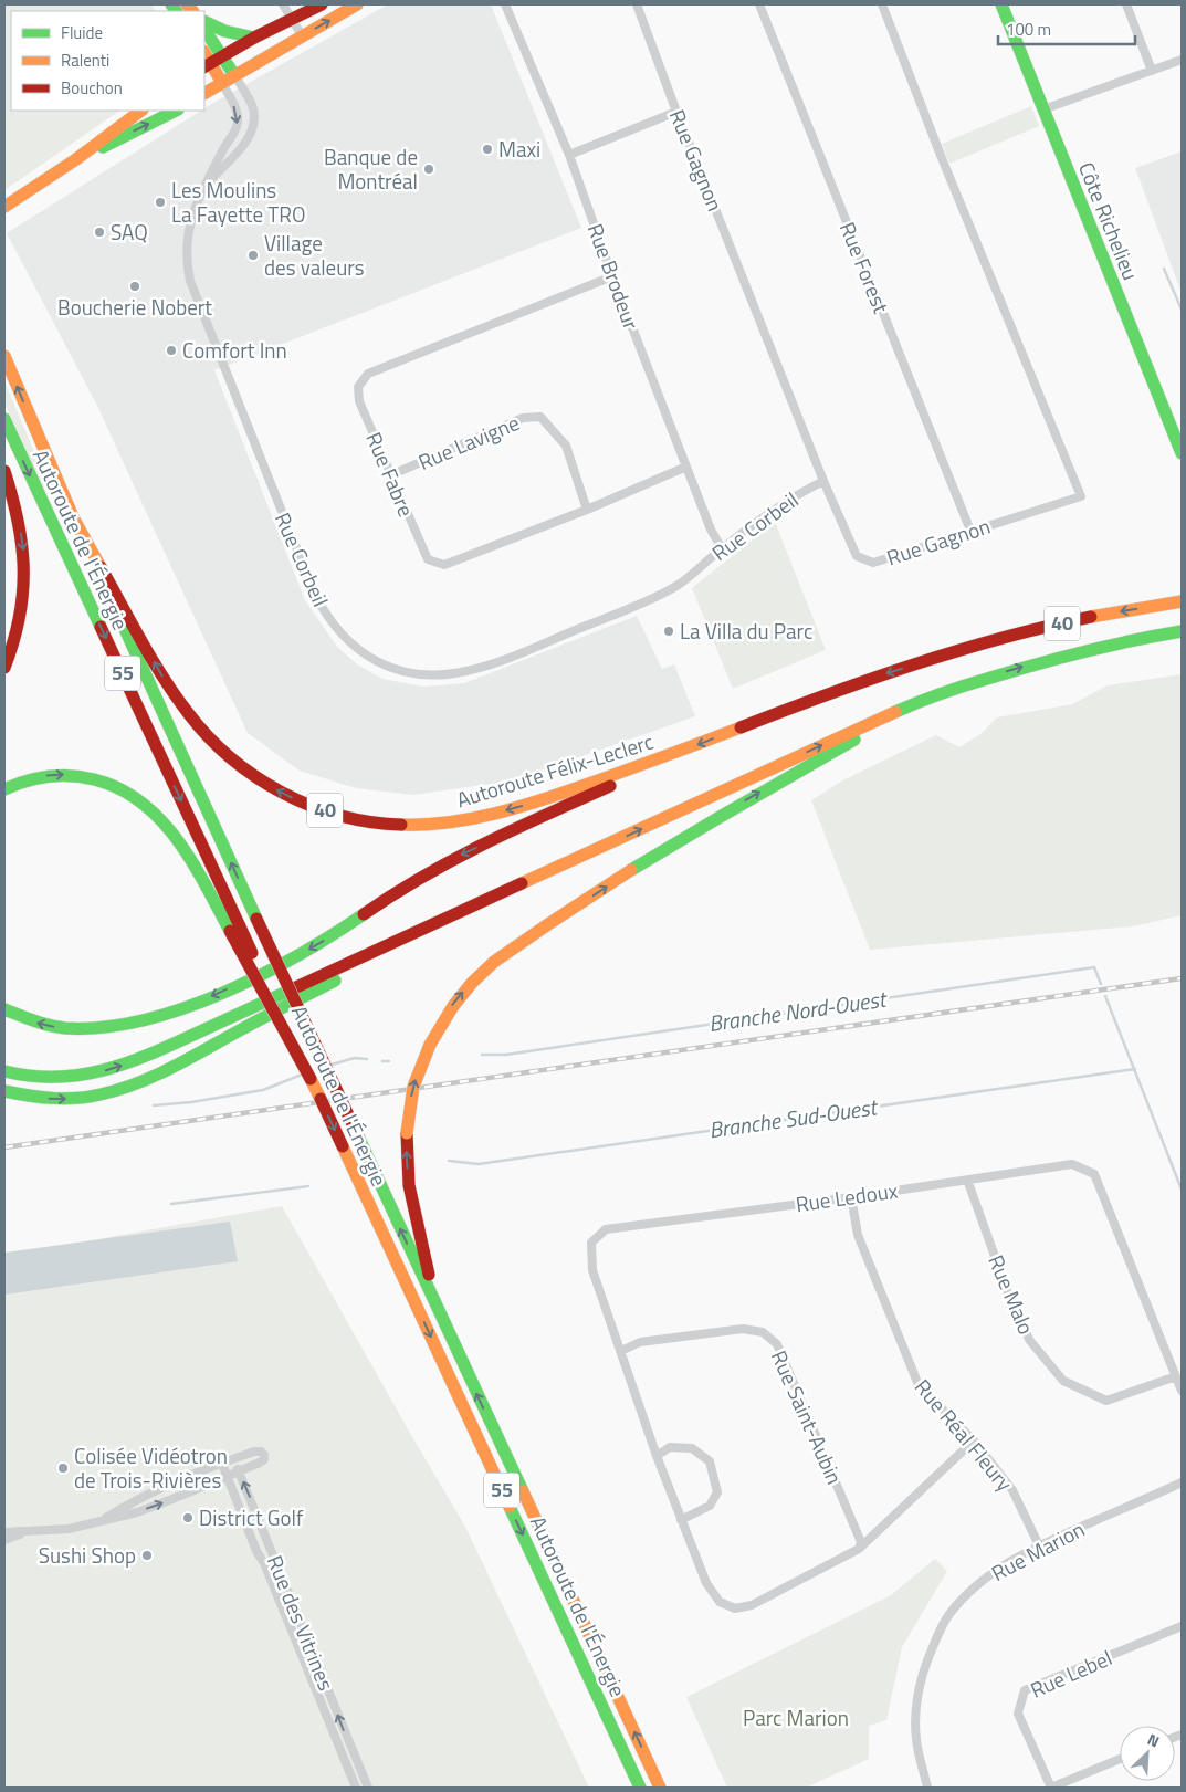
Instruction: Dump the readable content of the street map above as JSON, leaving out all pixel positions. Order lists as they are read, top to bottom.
{
  "streets": {
    "main road": [
      "Côte Richelieu",
      "Autoroute de l'Énergie",
      "40",
      "55",
      "Autoroute Félix-Leclerc"
    ],
    "street": [
      "Rue Gagnon",
      "Rue Forest",
      "Rue Brodeur",
      "Rue Lavigne",
      "Rue Fabre",
      "Rue Corbeil",
      "Rue Ledoux",
      "Rue Malo",
      "Rue Saint-Aubin",
      "Rue Réal Fleury",
      "Rue Marion",
      "Rue des Vitrines",
      "Rue Lebel"
    ]
  },
  "crossings": [
    ["Rue Gagnon", "Rue Forest"],
    ["Rue Gagnon", "Rue Corbeil"],
    ["Rue Brodeur", "Rue Fabre"],
    ["Rue Brodeur", "Rue Corbeil"],
    ["Rue Lavigne", "Rue Fabre"],
    ["Autoroute de l'Énergie", "Autoroute Félix-Leclerc"],
    ["Rue Ledoux", "Rue Malo"],
    ["Rue Ledoux", "Rue Saint-Aubin"],
    ["Rue Ledoux", "Rue Réal Fleury"],
    ["Rue Réal Fleury", "Rue Marion"]
  ],
  "one_way": ["Autoroute Félix-Leclerc"],
  "water": ["Branche Nord-Ouest", "Branche Sud-Ouest"],
  "parks": ["Parc Marion"],
  "places": [
    "Maxi",
    "Banque de Montréal",
    "Les Moulins La Fayette TRO",
    "SAQ",
    "Village des valeurs",
    "Boucherie Nobert",
    "Comfort Inn",
    "La Villa du Parc",
    "Colisée Vidéotron de Trois-Rivières",
    "District Golf",
    "Sushi Shop"
  ],
  "legend": ["Fluide", "Ralenti", "Bouchon"],
  "scale_bar": "100 m",
  "north": "top right"
}
